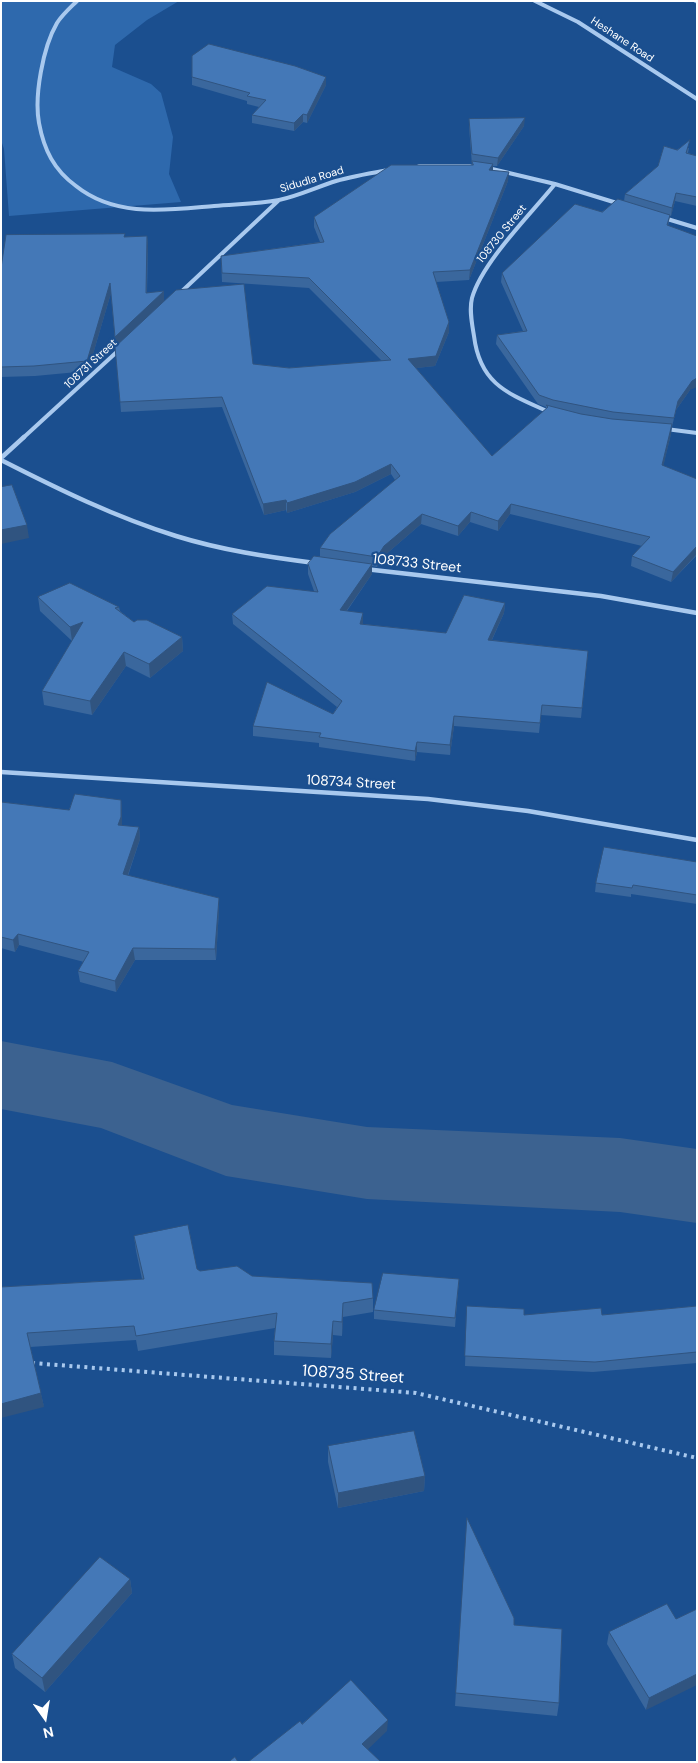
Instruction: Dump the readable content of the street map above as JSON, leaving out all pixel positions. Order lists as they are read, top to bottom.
{
  "streets": {
    "street": [
      "Heshane Road",
      "Sidudla Road",
      "108730 Street",
      "108731 Street",
      "108733 Street",
      "108734 Street"
    ],
    "path": ["108735 Street"]
  },
  "north": "bottom"
}
